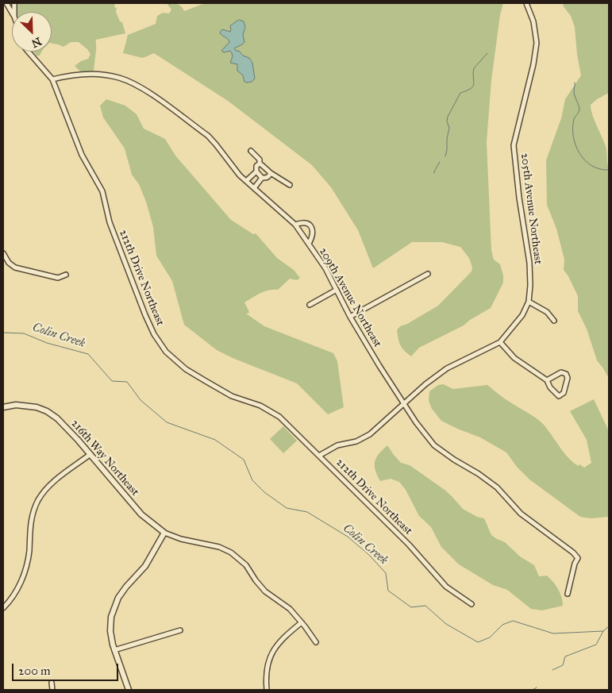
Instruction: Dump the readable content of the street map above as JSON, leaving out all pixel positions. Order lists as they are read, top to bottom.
{
  "streets": {
    "street": [
      "205th Avenue Northeast",
      "212th Drive Northeast",
      "209th Avenue Northeast",
      "216th Way Northeast"
    ]
  },
  "crossings": [
    ["212th Drive Northeast", "209th Avenue Northeast"]
  ],
  "water": ["Colin Creek"],
  "scale_bar": "200 m",
  "north": "bottom right"
}
